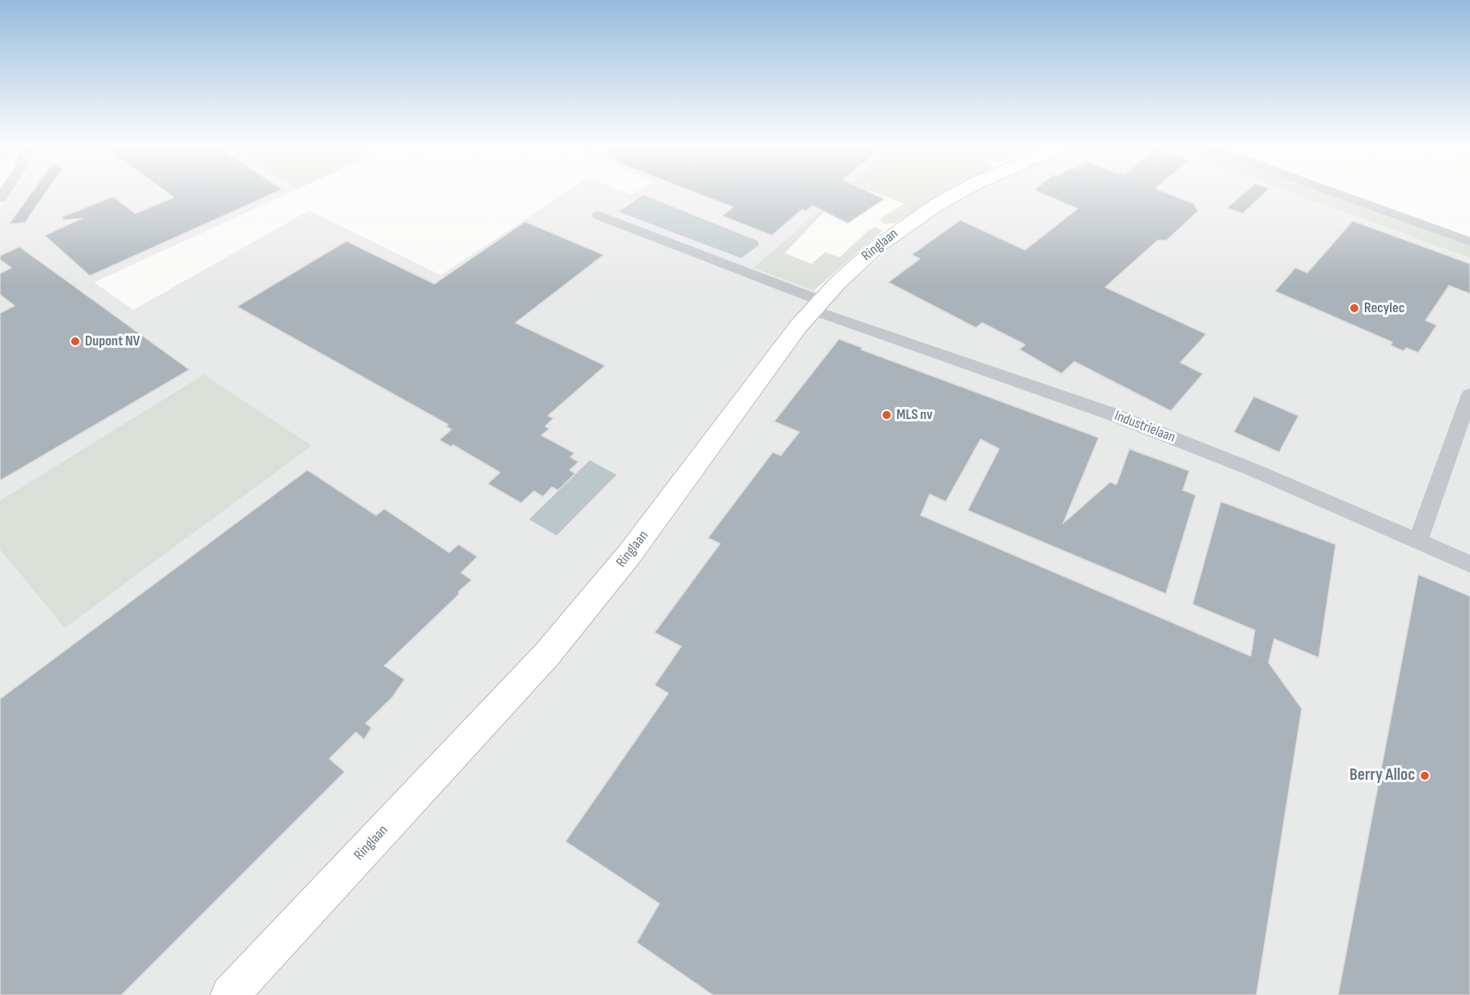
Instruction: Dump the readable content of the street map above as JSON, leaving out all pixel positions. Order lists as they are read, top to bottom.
{
  "streets": {
    "main road": ["Ringlaan"],
    "street": ["Industrielaan"]
  },
  "crossings": [
    ["Ringlaan", "Industrielaan"]
  ],
  "places": [
    "Recylec",
    "Dupont NV",
    "MLS nv",
    "Berry Alloc"
  ]
}
